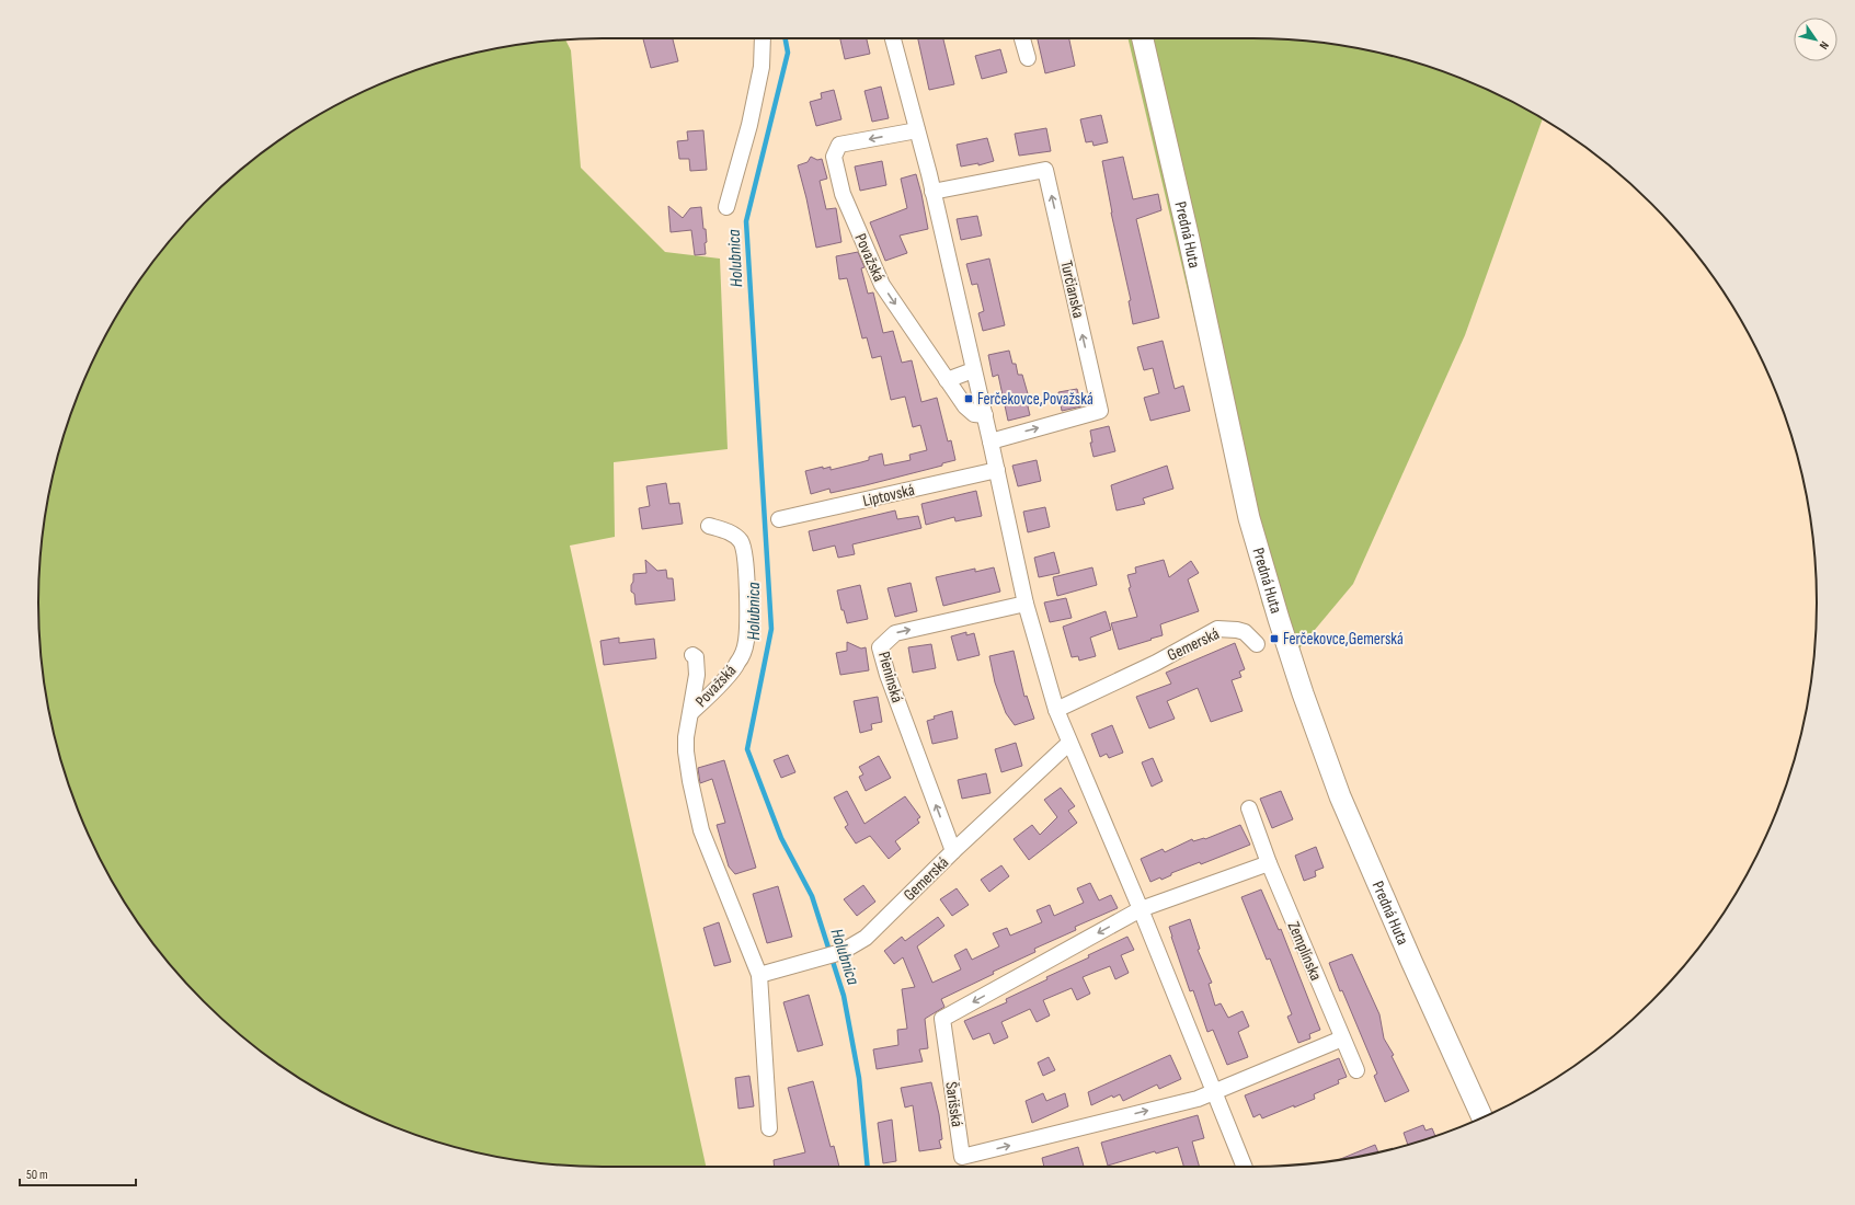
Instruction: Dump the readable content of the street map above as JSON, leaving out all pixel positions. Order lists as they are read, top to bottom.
{
  "streets": {
    "main road": ["Predná Huta"],
    "street": [
      "Považská",
      "Turčianska",
      "Liptovská",
      "Gemerská",
      "Pieninská",
      "Zemplínska",
      "Šarišská"
    ]
  },
  "crossings": [
    ["Gemerská", "Pieninská"]
  ],
  "water": ["Holubnica"],
  "places": {
    "transit": ["Ferčekovce,Považská", "Ferčekovce,Gemerská"]
  },
  "scale_bar": "50 m",
  "north": "bottom right"
}
